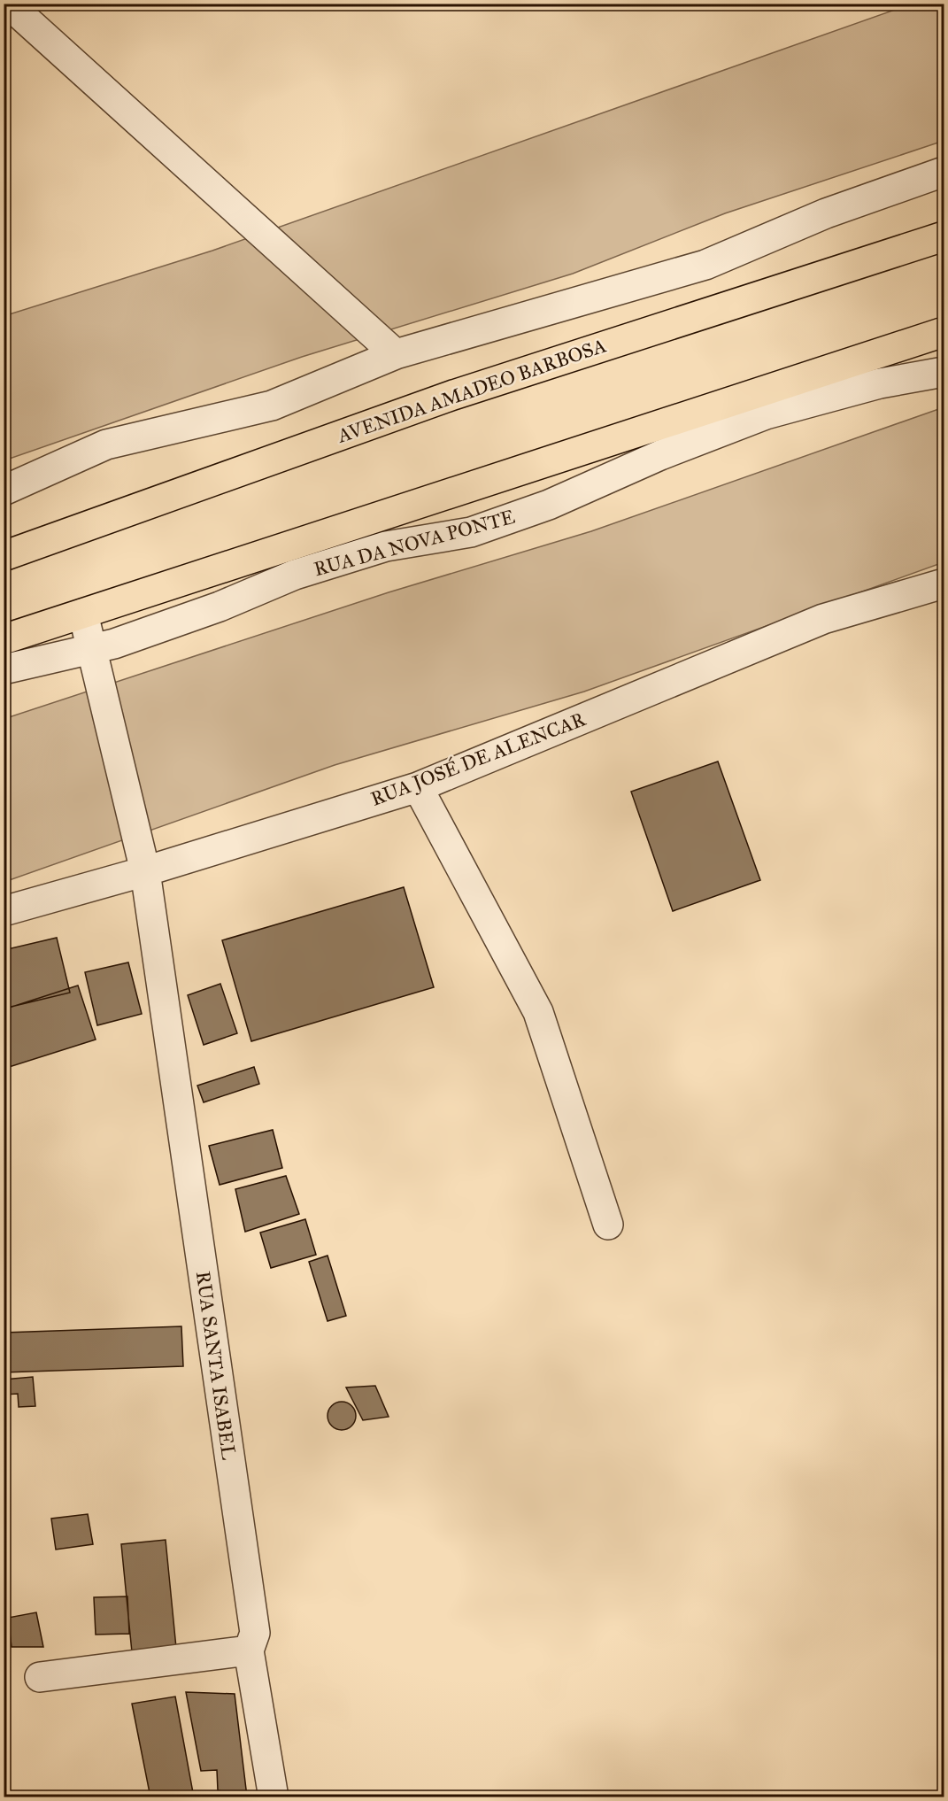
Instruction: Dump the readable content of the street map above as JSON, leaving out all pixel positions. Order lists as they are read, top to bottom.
{
  "streets": {
    "main road": ["AVENIDA AMADEO BARBOSA"],
    "street": ["RUA DA NOVA PONTE", "RUA JOSÉ DE ALENCAR", "RUA SANTA ISABEL"]
  },
  "crossings": [
    ["RUA DA NOVA PONTE", "RUA SANTA ISABEL"],
    ["RUA JOSÉ DE ALENCAR", "RUA SANTA ISABEL"]
  ]
}
